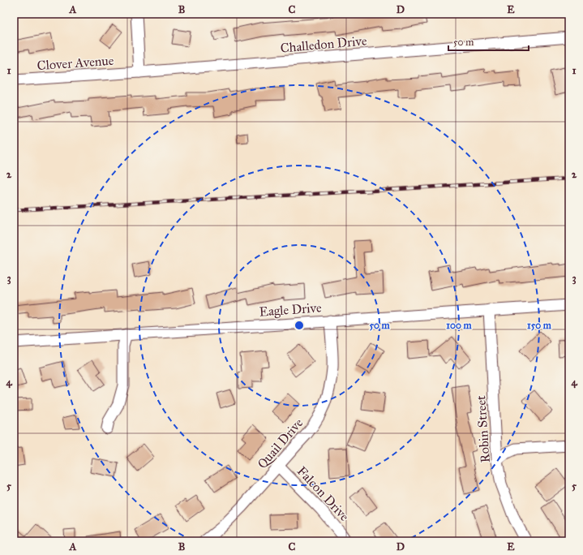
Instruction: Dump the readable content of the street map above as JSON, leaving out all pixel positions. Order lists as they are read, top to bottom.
{
  "streets": {
    "street": [
      "Challedon Drive",
      "Clover Avenue",
      "Eagle Drive",
      "Robin Street",
      "Quail Drive",
      "Falcon Drive"
    ]
  },
  "crossings": [
    ["Challedon Drive", "Clover Avenue"],
    ["Eagle Drive", "Robin Street"],
    ["Eagle Drive", "Quail Drive"],
    ["Quail Drive", "Falcon Drive"]
  ],
  "scale_bar": "50 m",
  "grid": {
    "columns": [
      "A",
      "B",
      "C",
      "D",
      "E"
    ],
    "rows": [
      "1",
      "2",
      "3",
      "4",
      "5"
    ]
  },
  "rings": ["50 m", "100 m", "150 m"]
}
